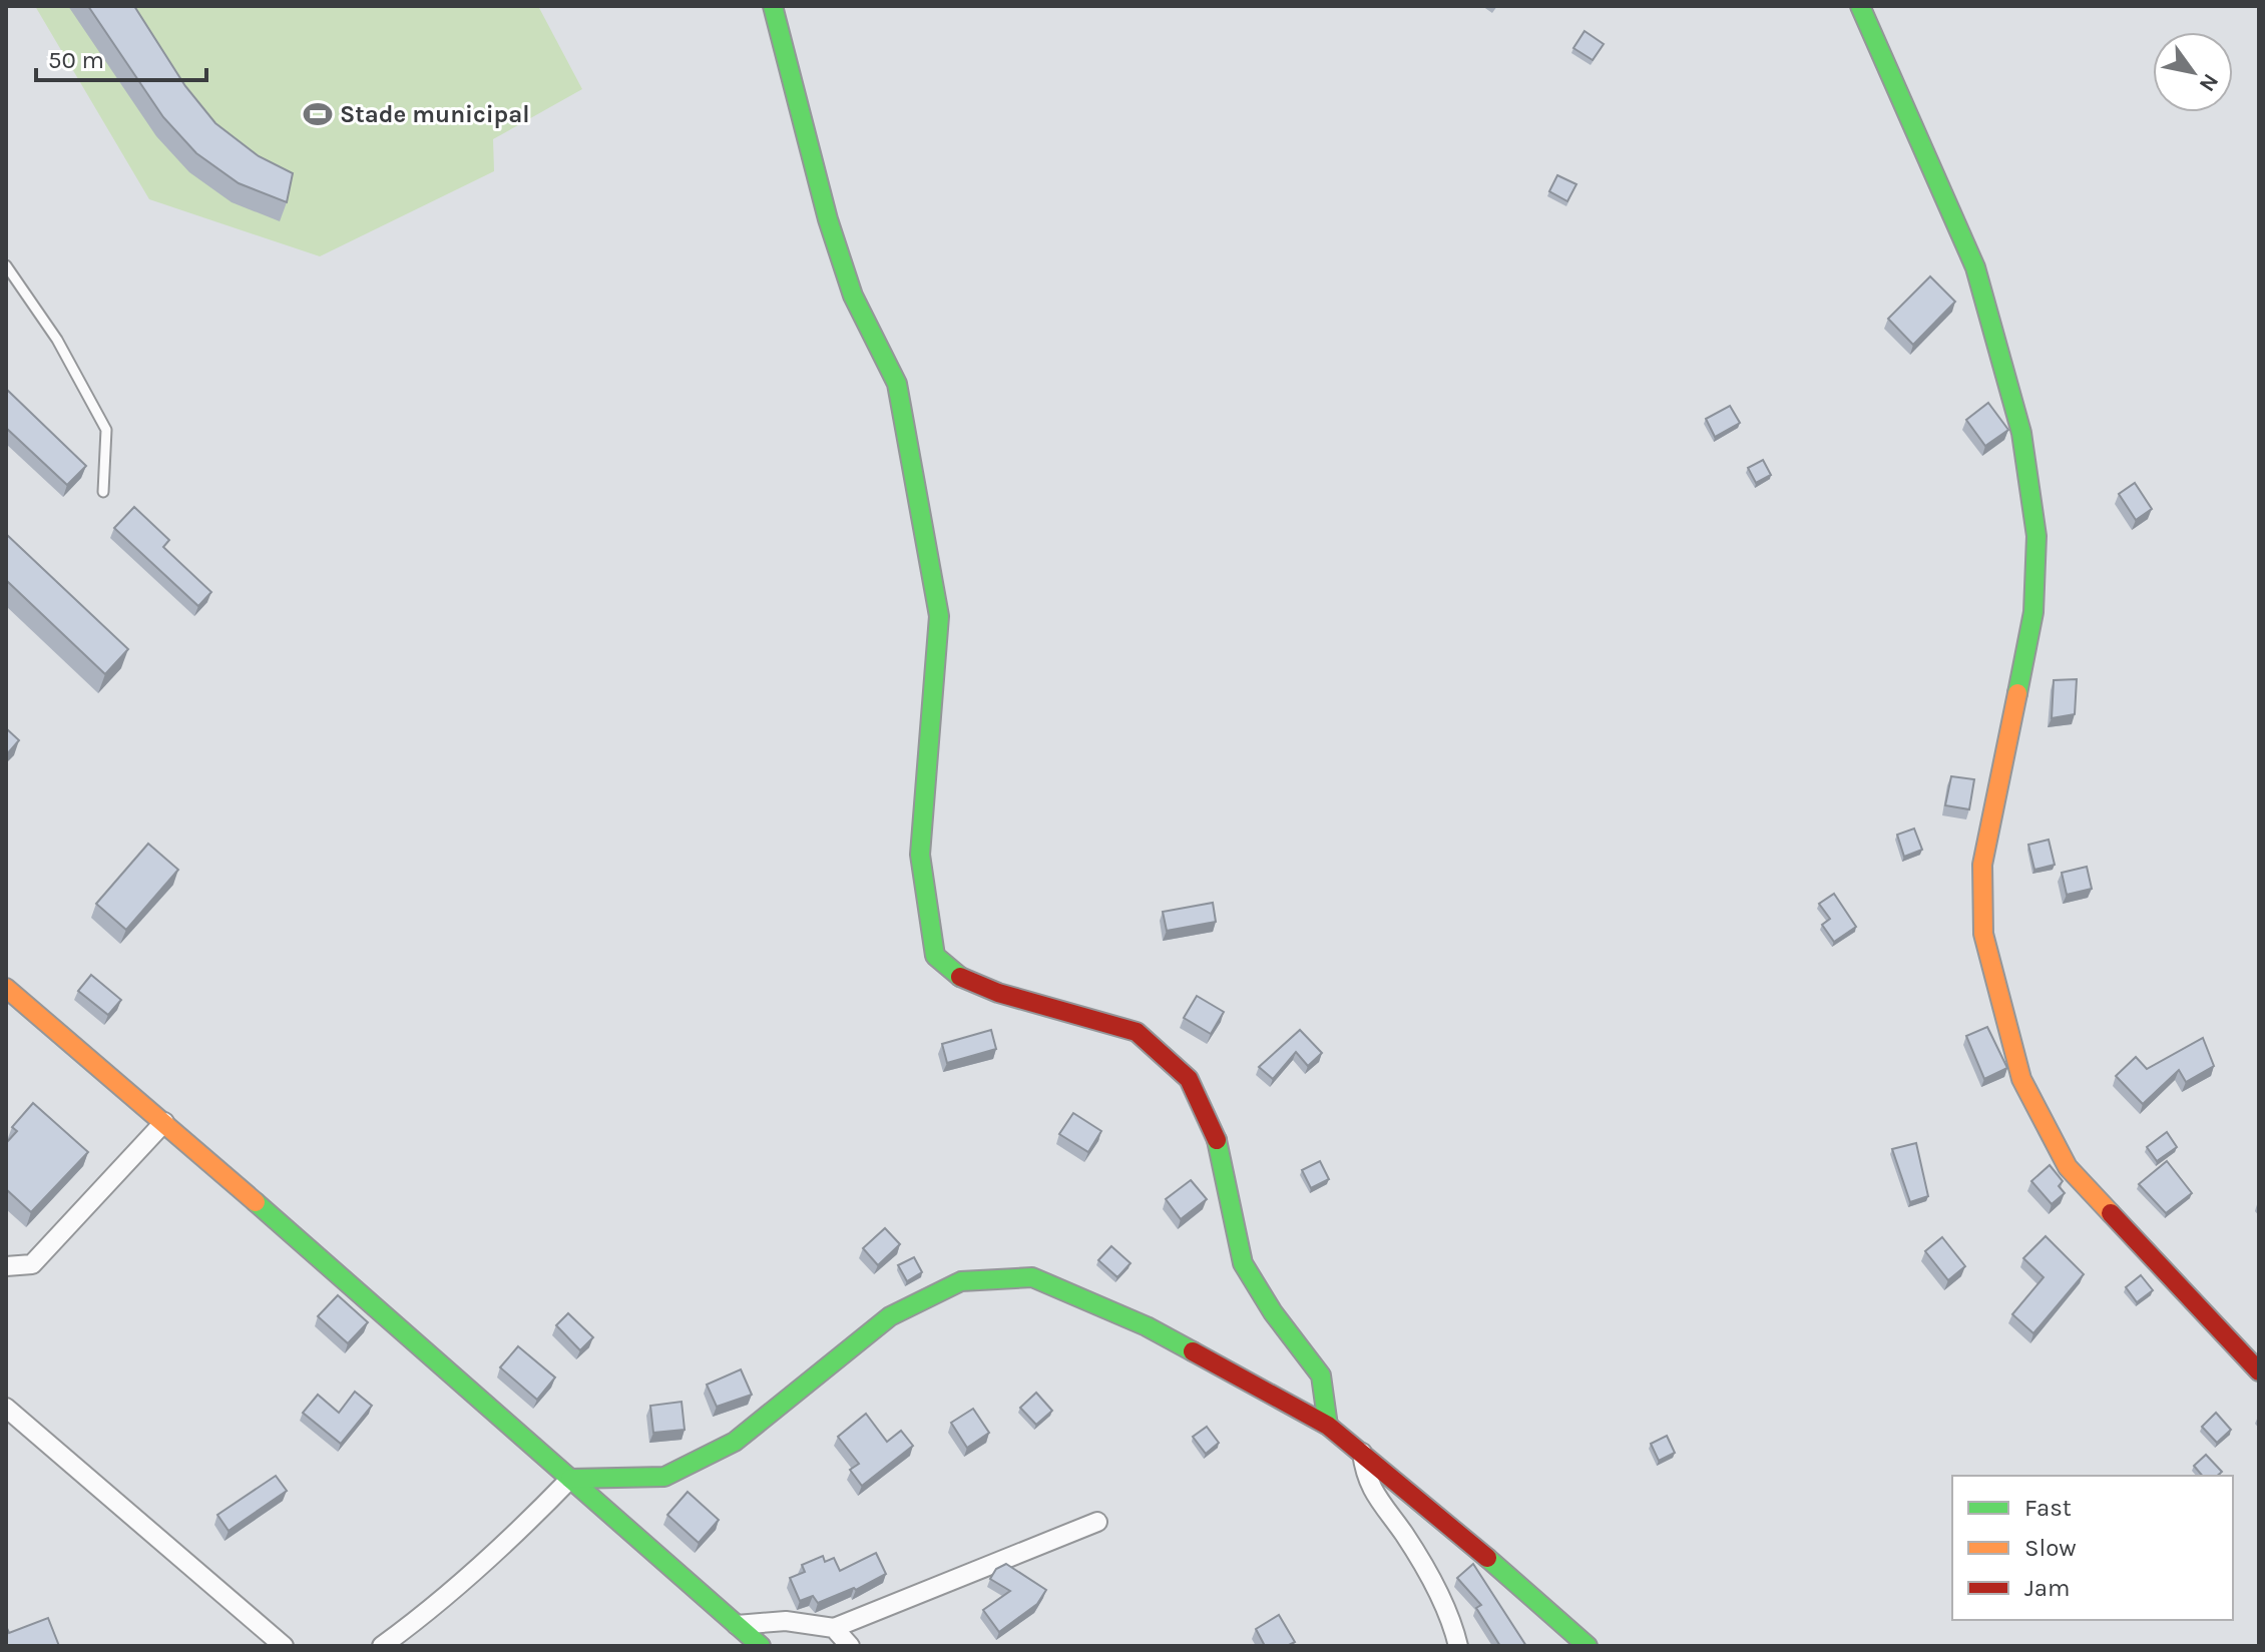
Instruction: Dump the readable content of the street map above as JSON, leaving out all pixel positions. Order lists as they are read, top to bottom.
{
  "places": {
    "sports": ["Stade municipal"]
  },
  "legend": ["Fast", "Slow", "Jam"],
  "scale_bar": "50 m",
  "north": "bottom right"
}
